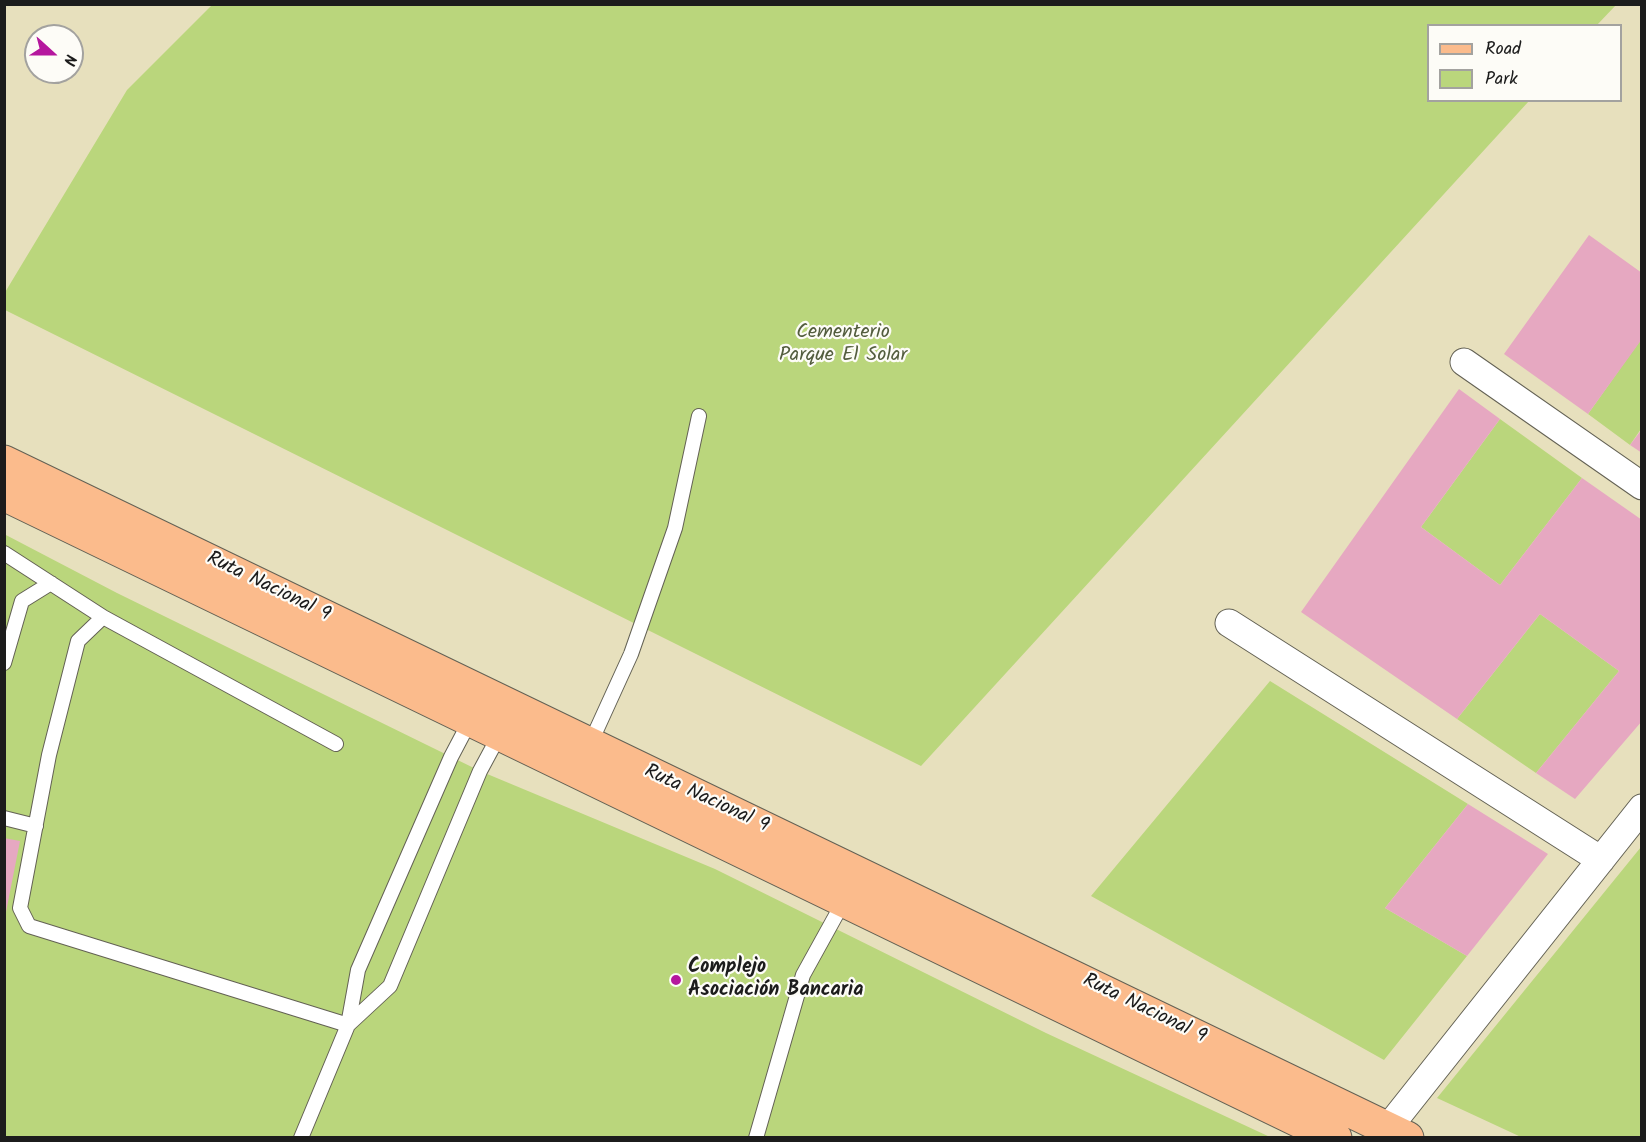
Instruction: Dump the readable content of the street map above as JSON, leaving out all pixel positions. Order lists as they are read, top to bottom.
{
  "streets": {
    "main road": ["Ruta Nacional 9"]
  },
  "parks": ["Cementerio Parque El Solar"],
  "places": ["Complejo Asociación Bancaria"],
  "legend": ["Road", "Park"],
  "north": "right"
}
